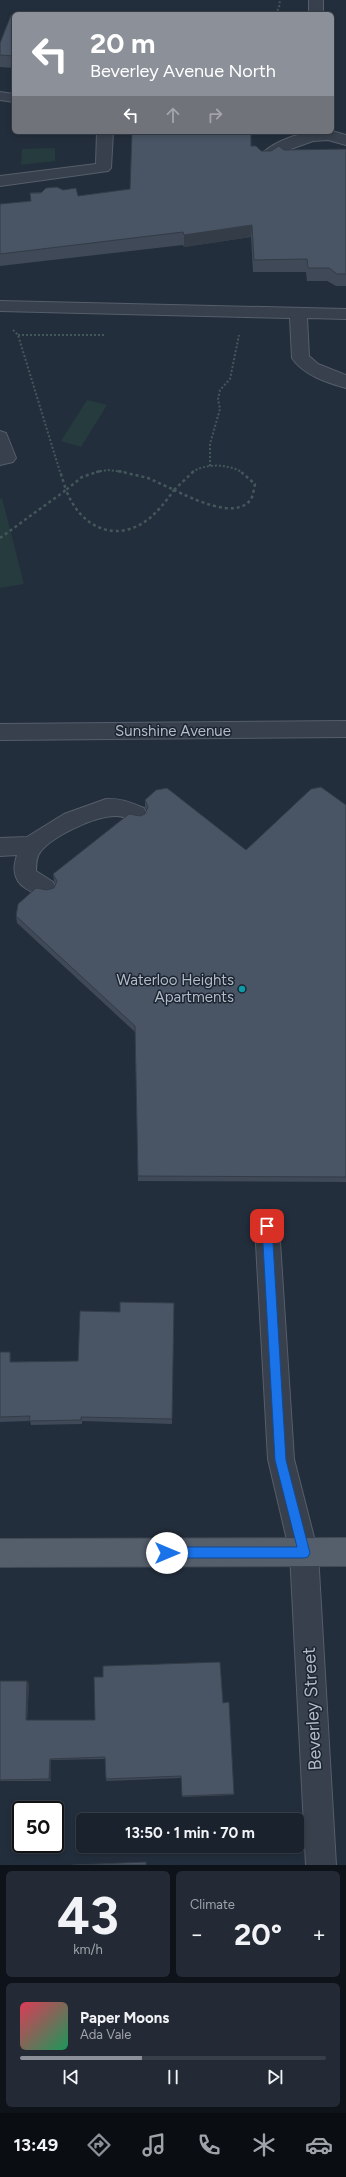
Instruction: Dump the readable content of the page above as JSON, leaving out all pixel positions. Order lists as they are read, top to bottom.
{
  "streets": {
    "street": ["Sunshine Avenue", "Beverley Street"]
  },
  "places": ["Waterloo Heights Apartments"],
  "page": {
    "turn": ["20 m", "Beverley Avenue North"],
    "limit": "50",
    "trip": "13:50 · 1 min · 70 m",
    "tile": [
      ["43", "km/h"],
      "Climate"
    ],
    "heat": ["−", "20°", "+"],
    "song": ["Paper Moons", "Ada Vale"],
    "tabs": "13:49"
  }
}
